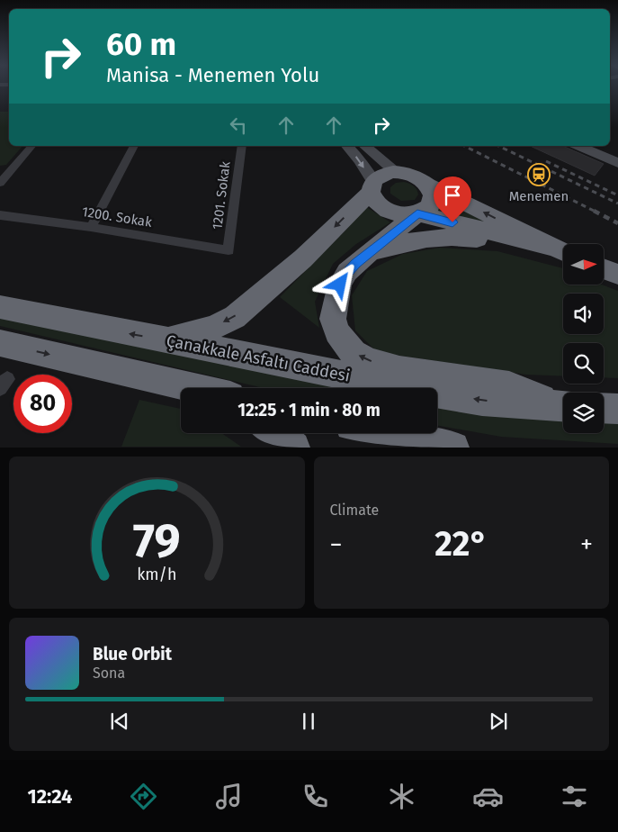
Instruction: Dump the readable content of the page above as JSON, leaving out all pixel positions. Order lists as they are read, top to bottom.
{
  "streets": {
    "highway": ["Çanakkale Asfaltı Caddesi"],
    "street": ["1201. Sokak", "1200. Sokak"]
  },
  "crossings": [
    ["1201. Sokak", "1200. Sokak"]
  ],
  "places": {
    "station": ["Menemen"]
  },
  "north": "right",
  "page": {
    "turn": ["60 m", "Manisa - Menemen Yolu"],
    "limit": "80",
    "trip": "12:25 · 1 min · 80 m",
    "tile": "Climate",
    "heat": ["−", "22°", "+"],
    "song": ["Blue Orbit", "Sona"],
    "tabs": "12:24",
    "gauge": ["79", "km/h"]
  }
}
